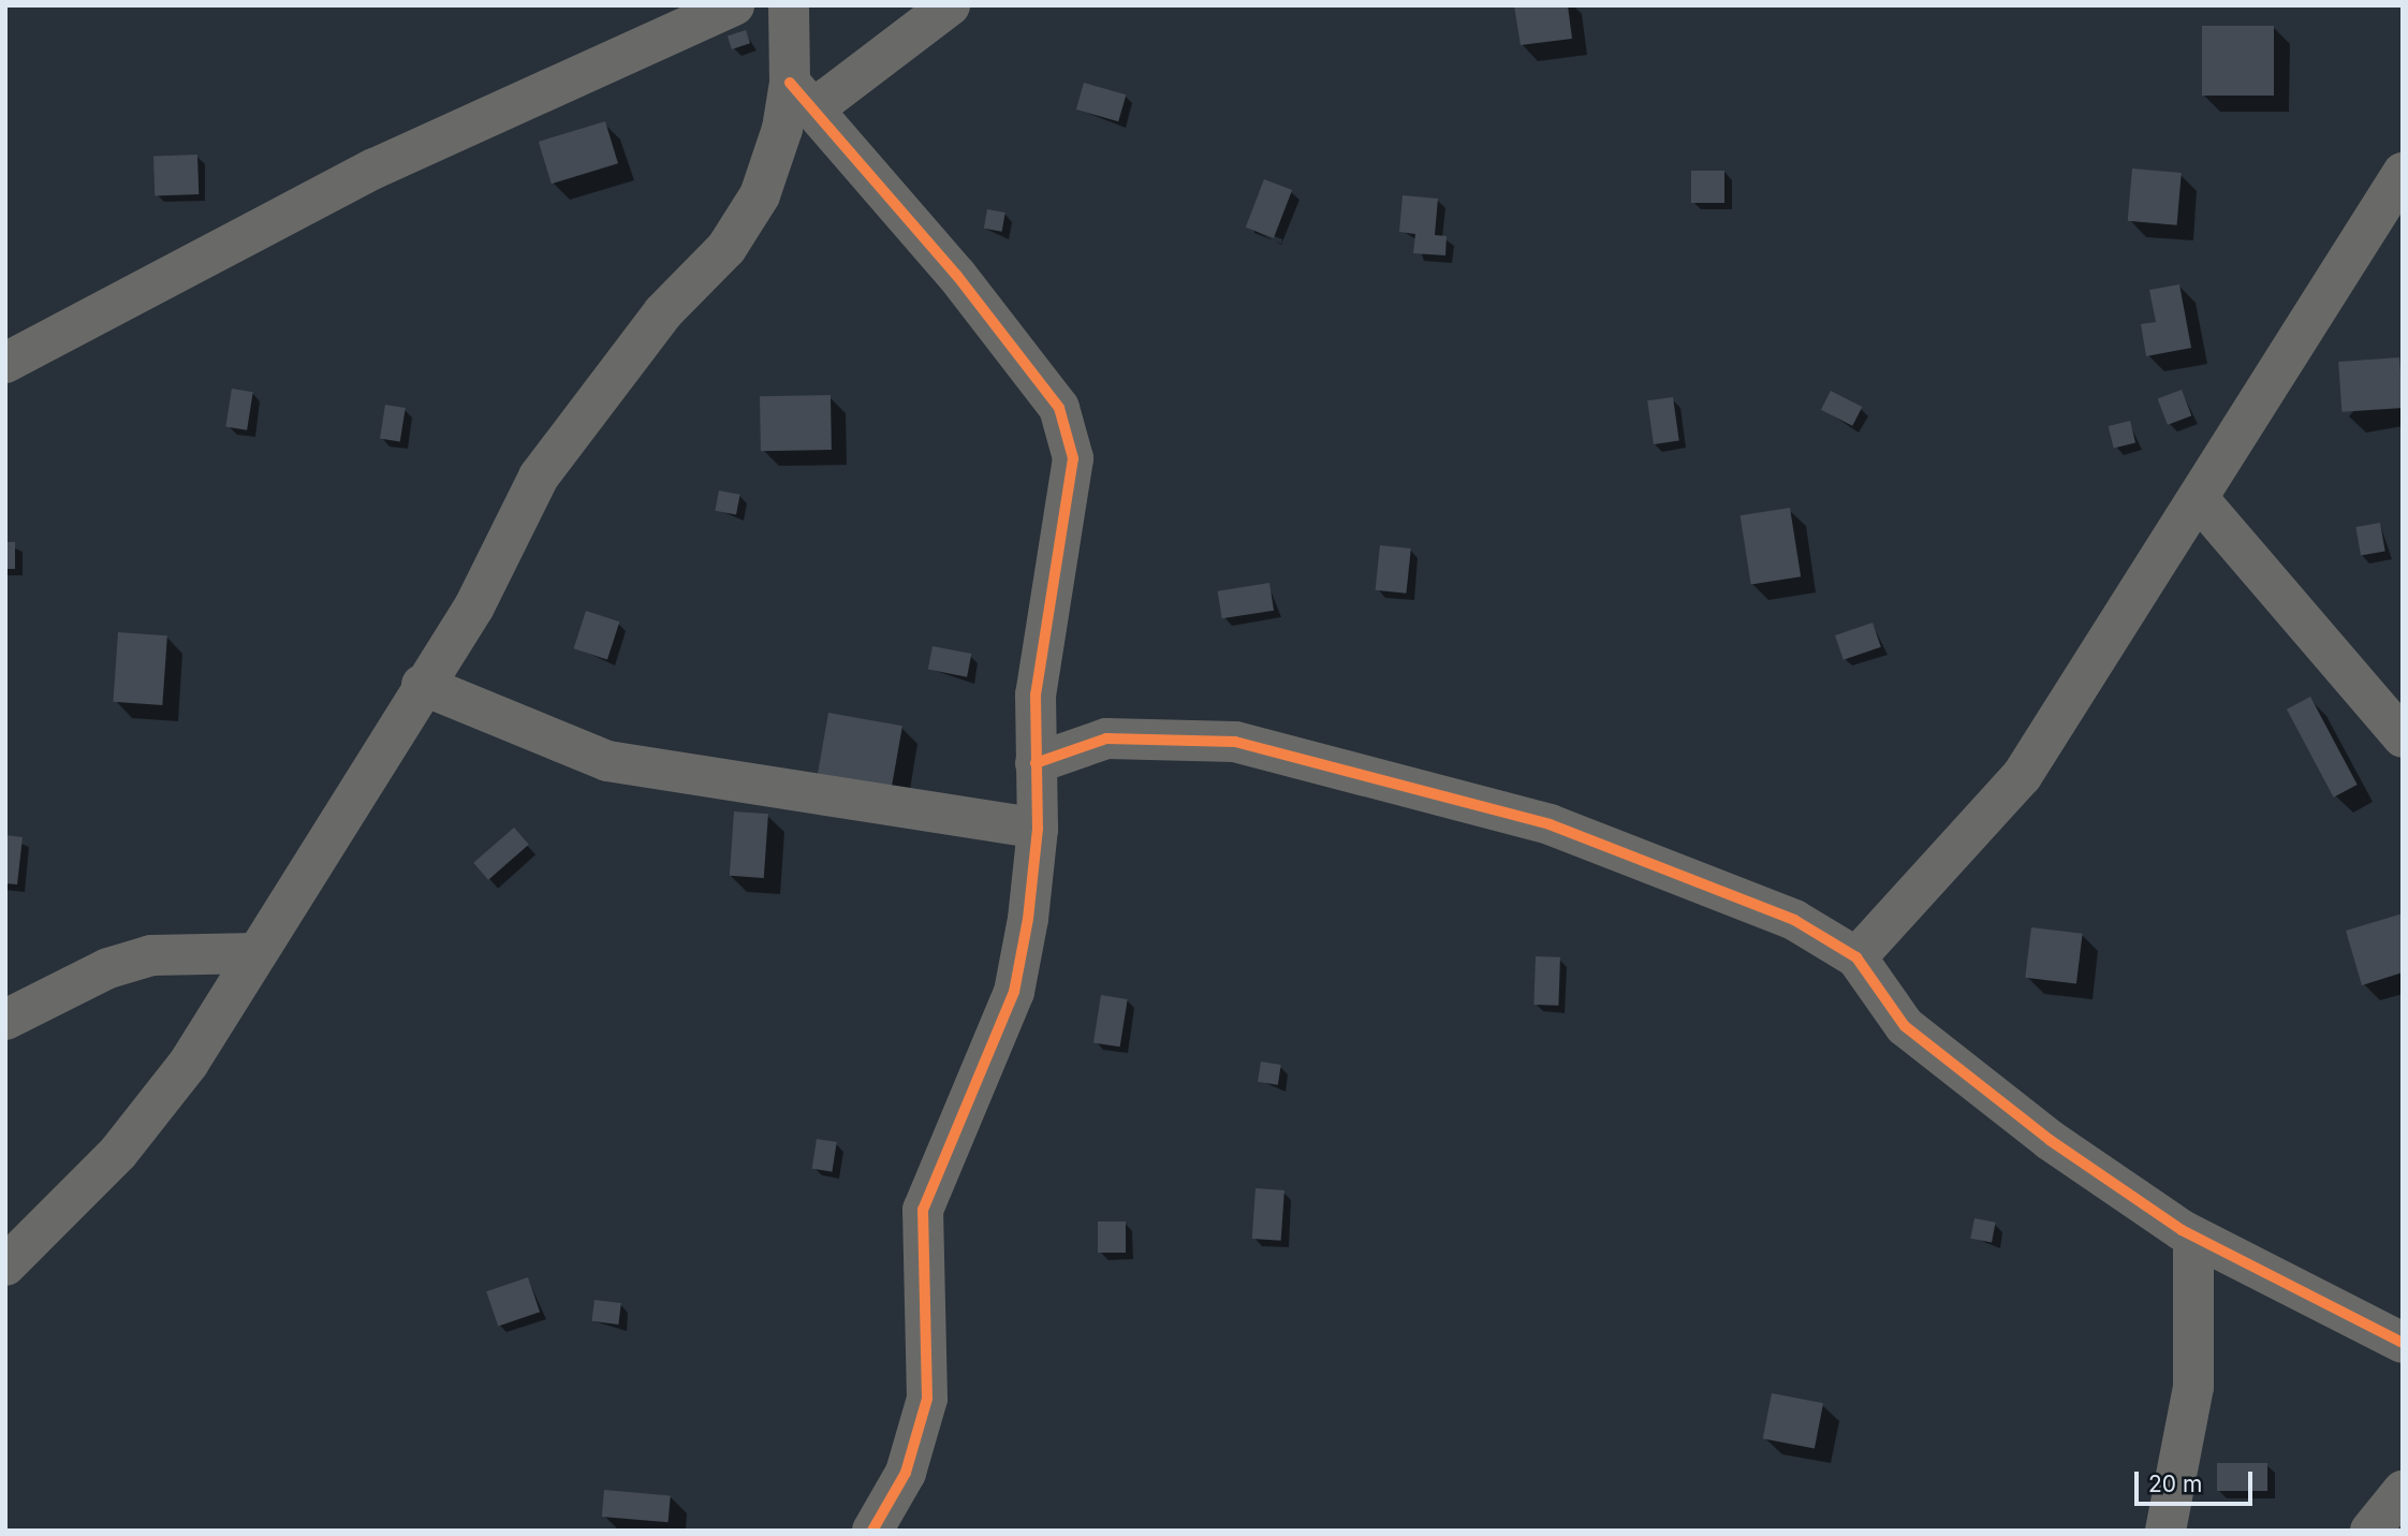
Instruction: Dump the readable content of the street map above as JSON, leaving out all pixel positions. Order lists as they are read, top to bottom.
{
  "scale_bar": "20 m"
}
